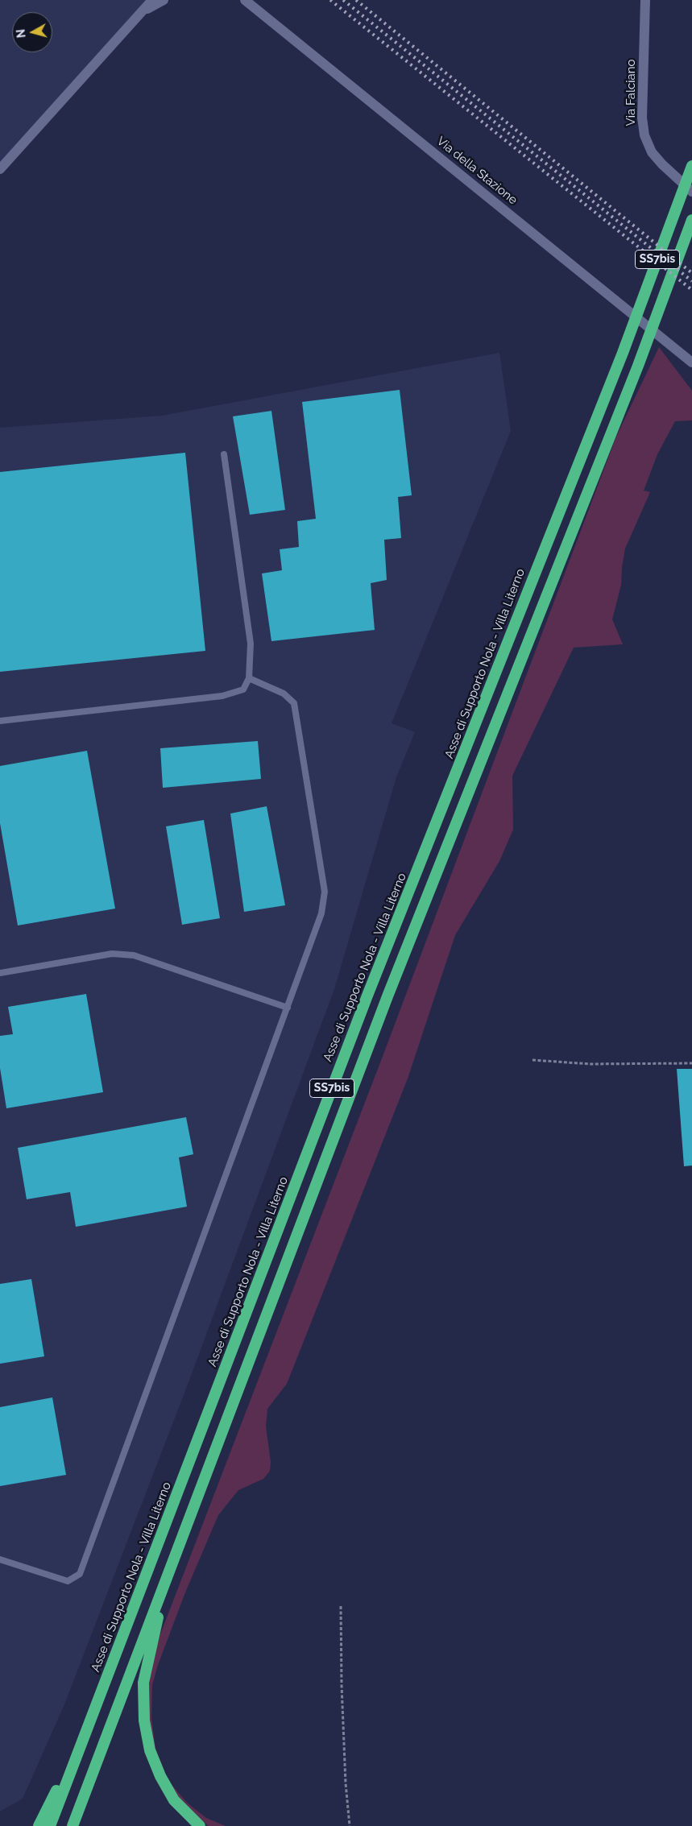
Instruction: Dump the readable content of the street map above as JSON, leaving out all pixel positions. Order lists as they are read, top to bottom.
{
  "streets": {
    "highway": ["SS7bis", "Asse di Supporto Nola - Villa Literno"],
    "street": ["Via Falciano", "Via della Stazione"]
  },
  "north": "left"
}
